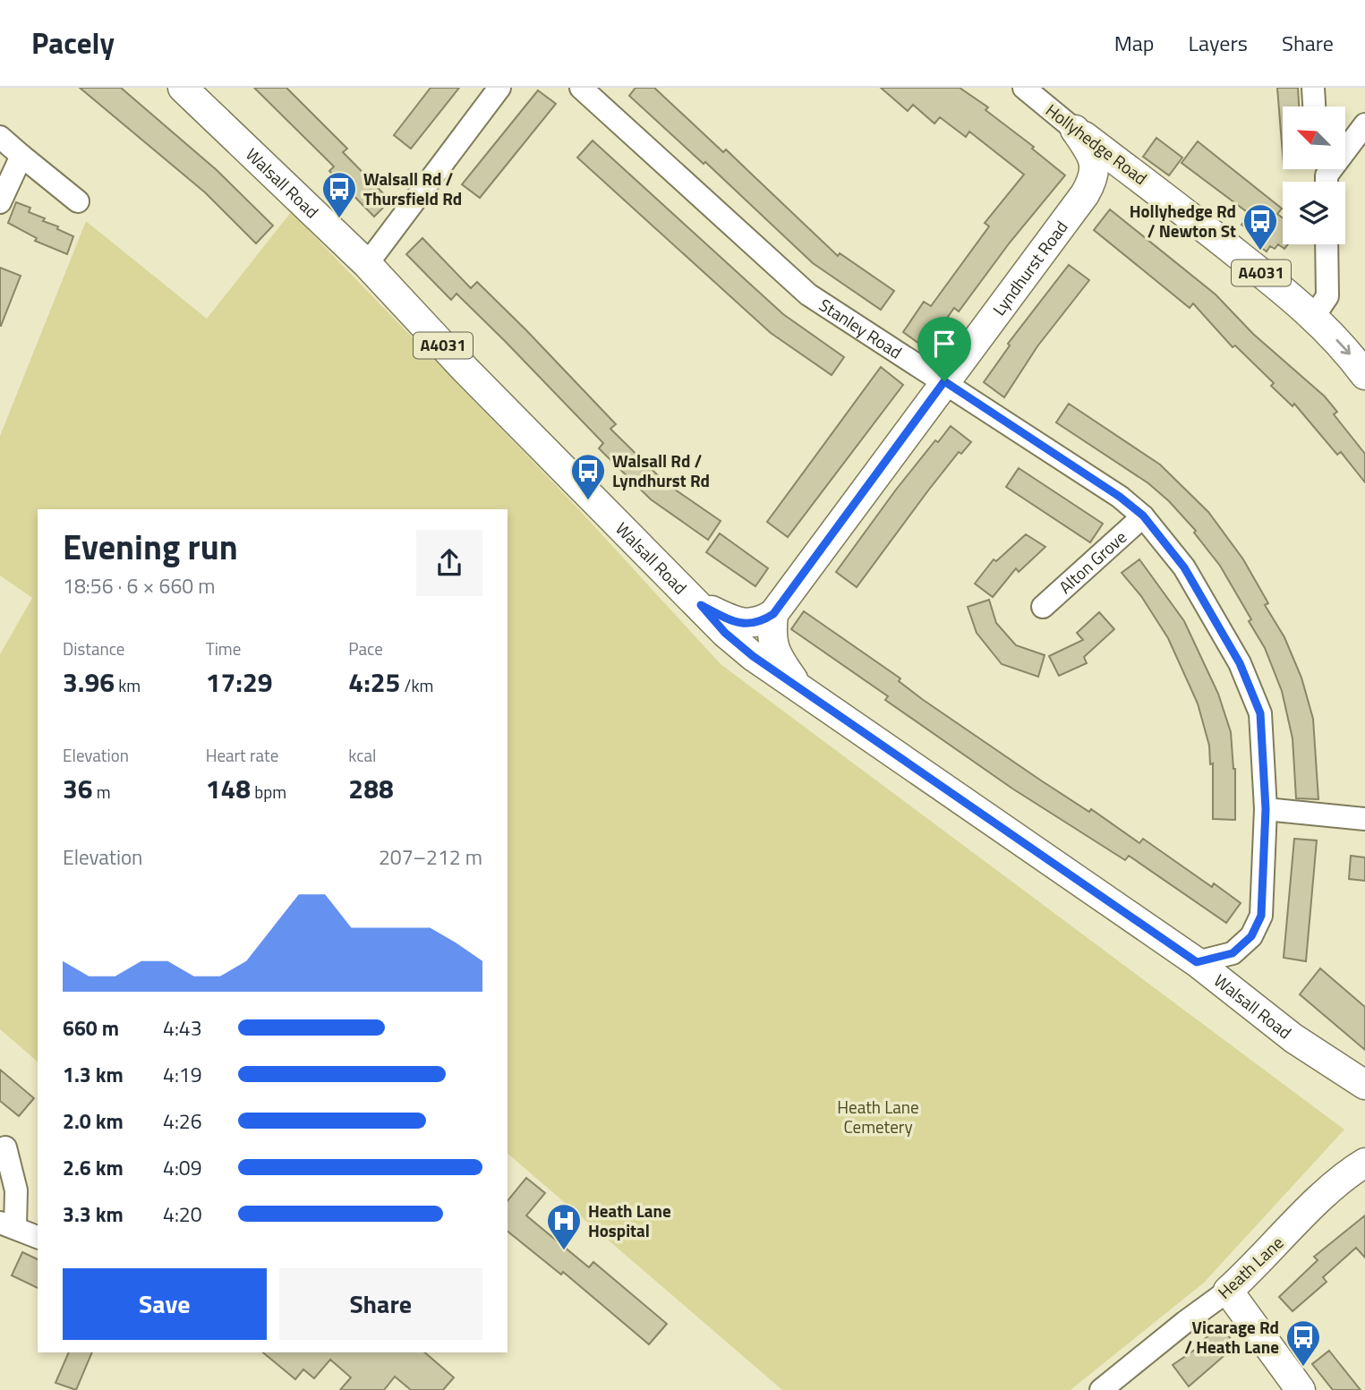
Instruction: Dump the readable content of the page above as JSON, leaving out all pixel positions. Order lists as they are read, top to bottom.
{
  "streets": {
    "main road": [
      "Hollyhedge Road",
      "Walsall Road",
      "Lyndhurst Road",
      "A4031",
      "Heath Lane"
    ],
    "street": ["Stanley Road", "Alton Grove"]
  },
  "crossings": [
    ["Hollyhedge Road", "Lyndhurst Road"],
    ["Walsall Road", "A4031"],
    ["Walsall Road", "Stanley Road"],
    ["Lyndhurst Road", "A4031"],
    ["Lyndhurst Road", "Stanley Road"],
    ["Stanley Road", "Alton Grove"]
  ],
  "parks": ["Heath Lane Cemetery"],
  "places": {
    "bus stop": [
      "Walsall Rd / Thursfield Rd",
      "Hollyhedge Rd / Newton St",
      "Walsall Rd / Lyndhurst Rd",
      "Vicarage Rd / Heath Lane"
    ],
    "hospital": ["Heath Lane Hospital"]
  },
  "north": "top left",
  "page": {
    "header": "Pacely",
    "nav": ["Map", "Layers", "Share"],
    "heading": ["Evening run", "18:56 · 6 × 660 m"],
    "stats": [
      ["Distance", "3.96 km"],
      ["Time", "17:29"],
      ["Pace", "4:25 /km"],
      ["Elevation", "36 m"],
      ["Heart rate", "148 bpm"],
      ["kcal", "288"]
    ],
    "chart": ["Elevation", "207–212 m"],
    "list": [
      {
        "name": "660 m",
        "note": "4:43"
      },
      {
        "name": "1.3 km",
        "note": "4:19"
      },
      {
        "name": "2.0 km",
        "note": "4:26"
      },
      {
        "name": "2.6 km",
        "note": "4:09"
      },
      {
        "name": "3.3 km",
        "note": "4:20"
      }
    ],
    "buttons": ["Save", "Share"]
  }
}
